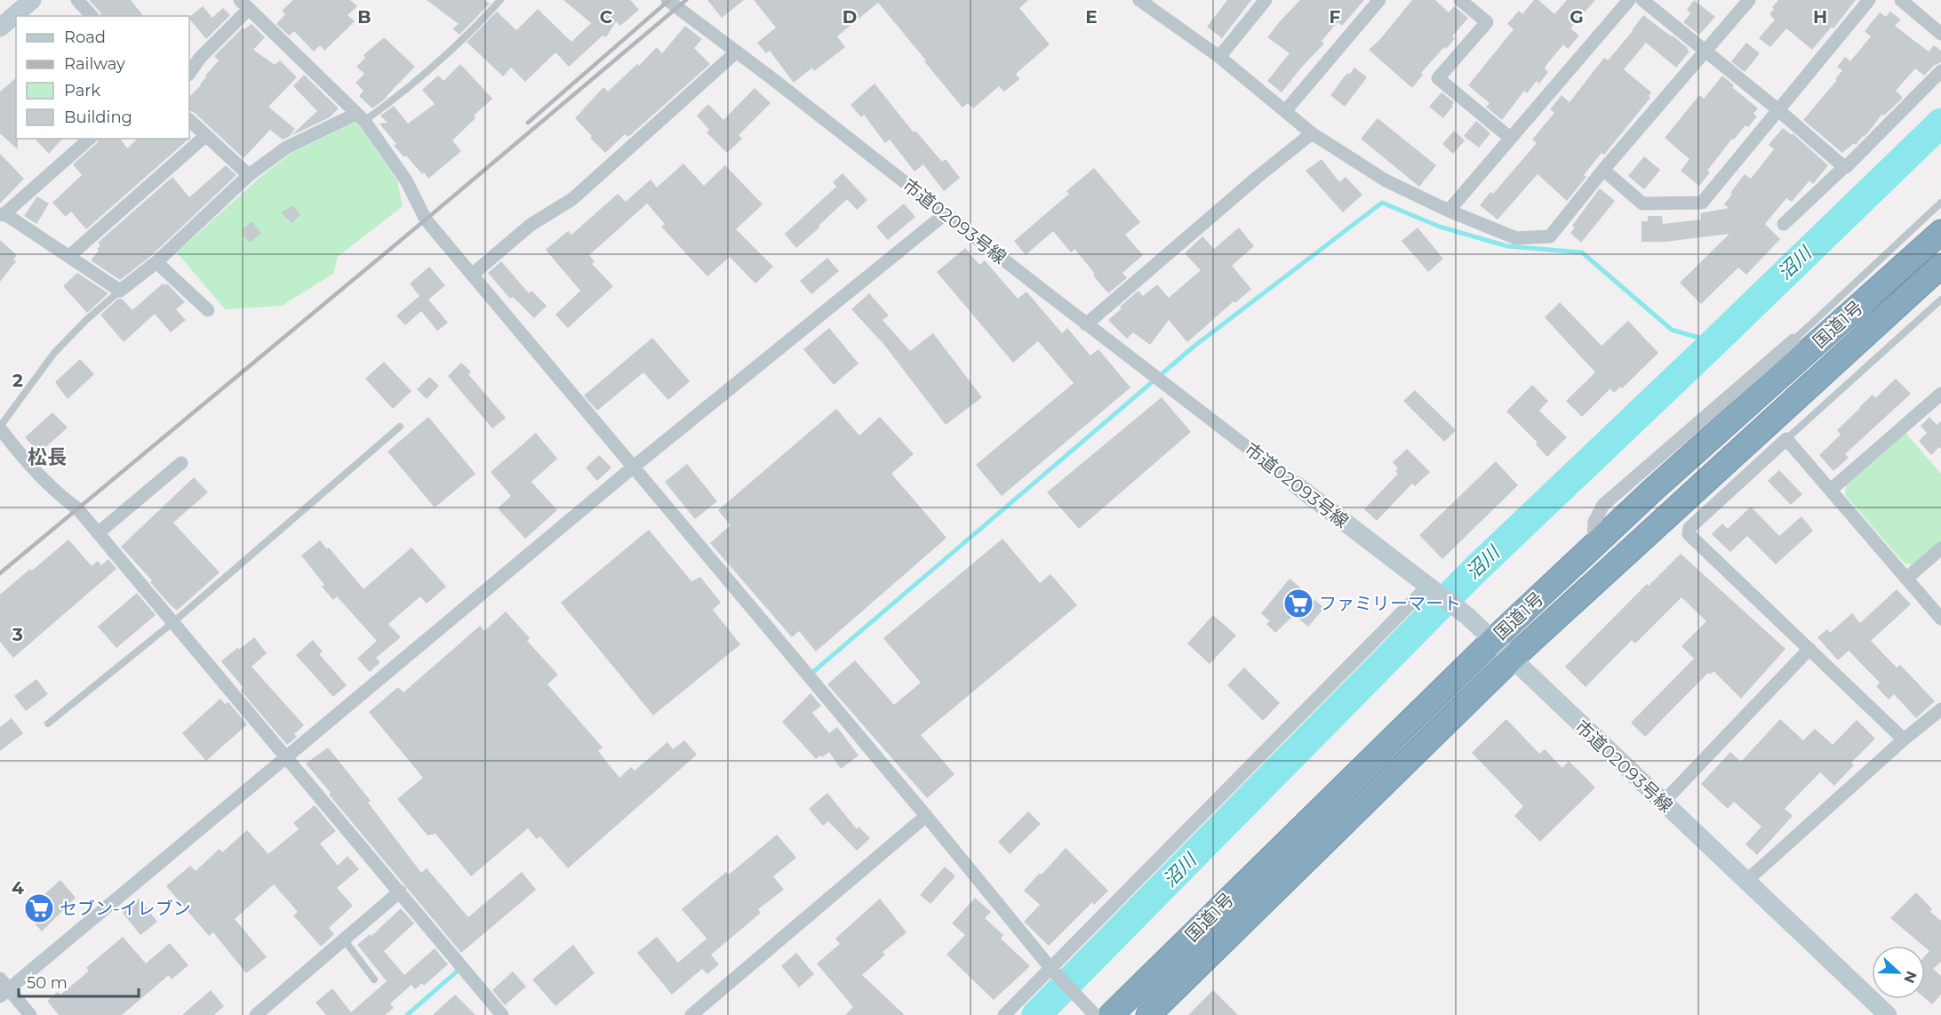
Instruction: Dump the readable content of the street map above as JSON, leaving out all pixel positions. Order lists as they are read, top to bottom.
{
  "streets": {
    "highway": ["国道1号"],
    "street": ["市道02093号線"]
  },
  "crossings": [
    ["市道02093号線", "国道1号"]
  ],
  "districts": ["松長"],
  "water": ["沼川"],
  "places": {
    "supermarket": ["ファミリーマート", "セブン-イレブン"]
  },
  "legend": [
    "Road",
    "Railway",
    "Park",
    "Building"
  ],
  "scale_bar": "50 m",
  "north": "right",
  "grid": {
    "columns": [
      "B",
      "C",
      "D",
      "E",
      "F",
      "G",
      "H"
    ],
    "rows": ["2", "3", "4"]
  }
}
